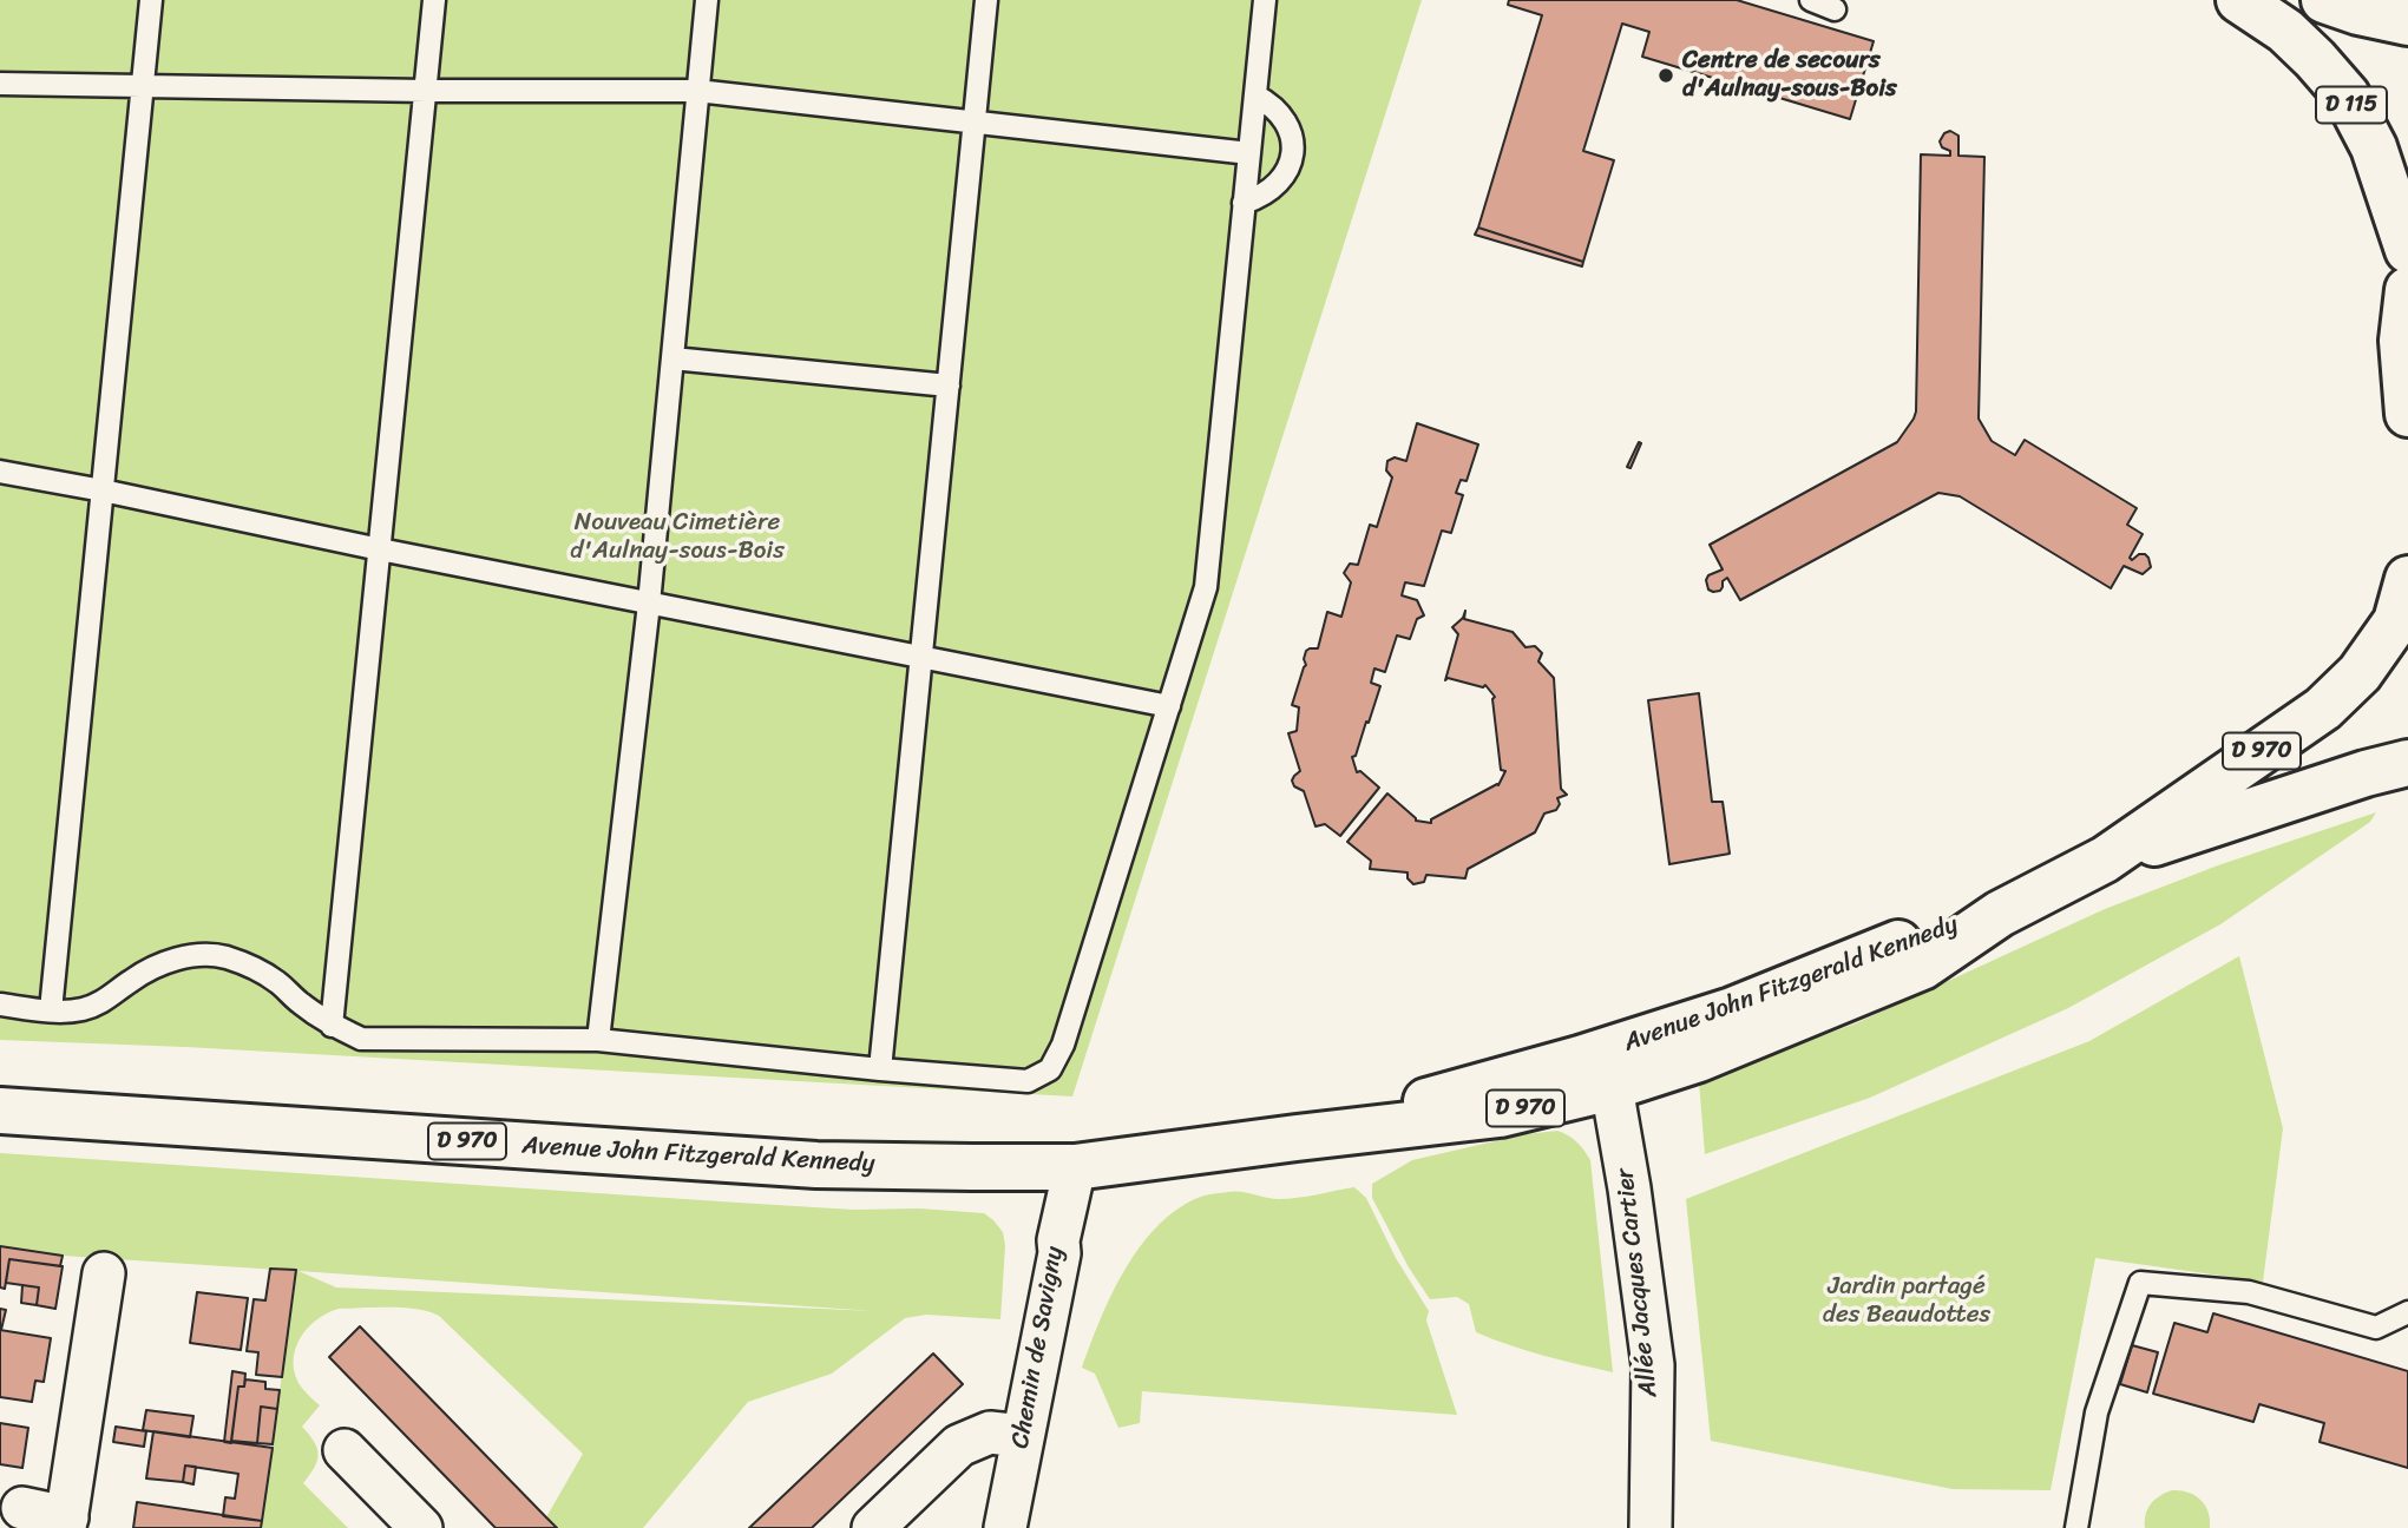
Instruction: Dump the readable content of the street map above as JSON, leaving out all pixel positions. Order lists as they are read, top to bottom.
{
  "streets": {
    "main road": ["D 115", "D 970", "Avenue John Fitzgerald Kennedy"],
    "street": ["Allée Jacques Cartier", "Chemin de Savigny"]
  },
  "crossings": [
    ["Avenue John Fitzgerald Kennedy", "Allée Jacques Cartier"],
    ["Avenue John Fitzgerald Kennedy", "Chemin de Savigny"]
  ],
  "parks": ["Nouveau Cimetière d'Aulnay-sous-Bois", "Jardin partagé des Beaudottes"],
  "places": ["Centre de secours d'Aulnay-sous-Bois"]
}
